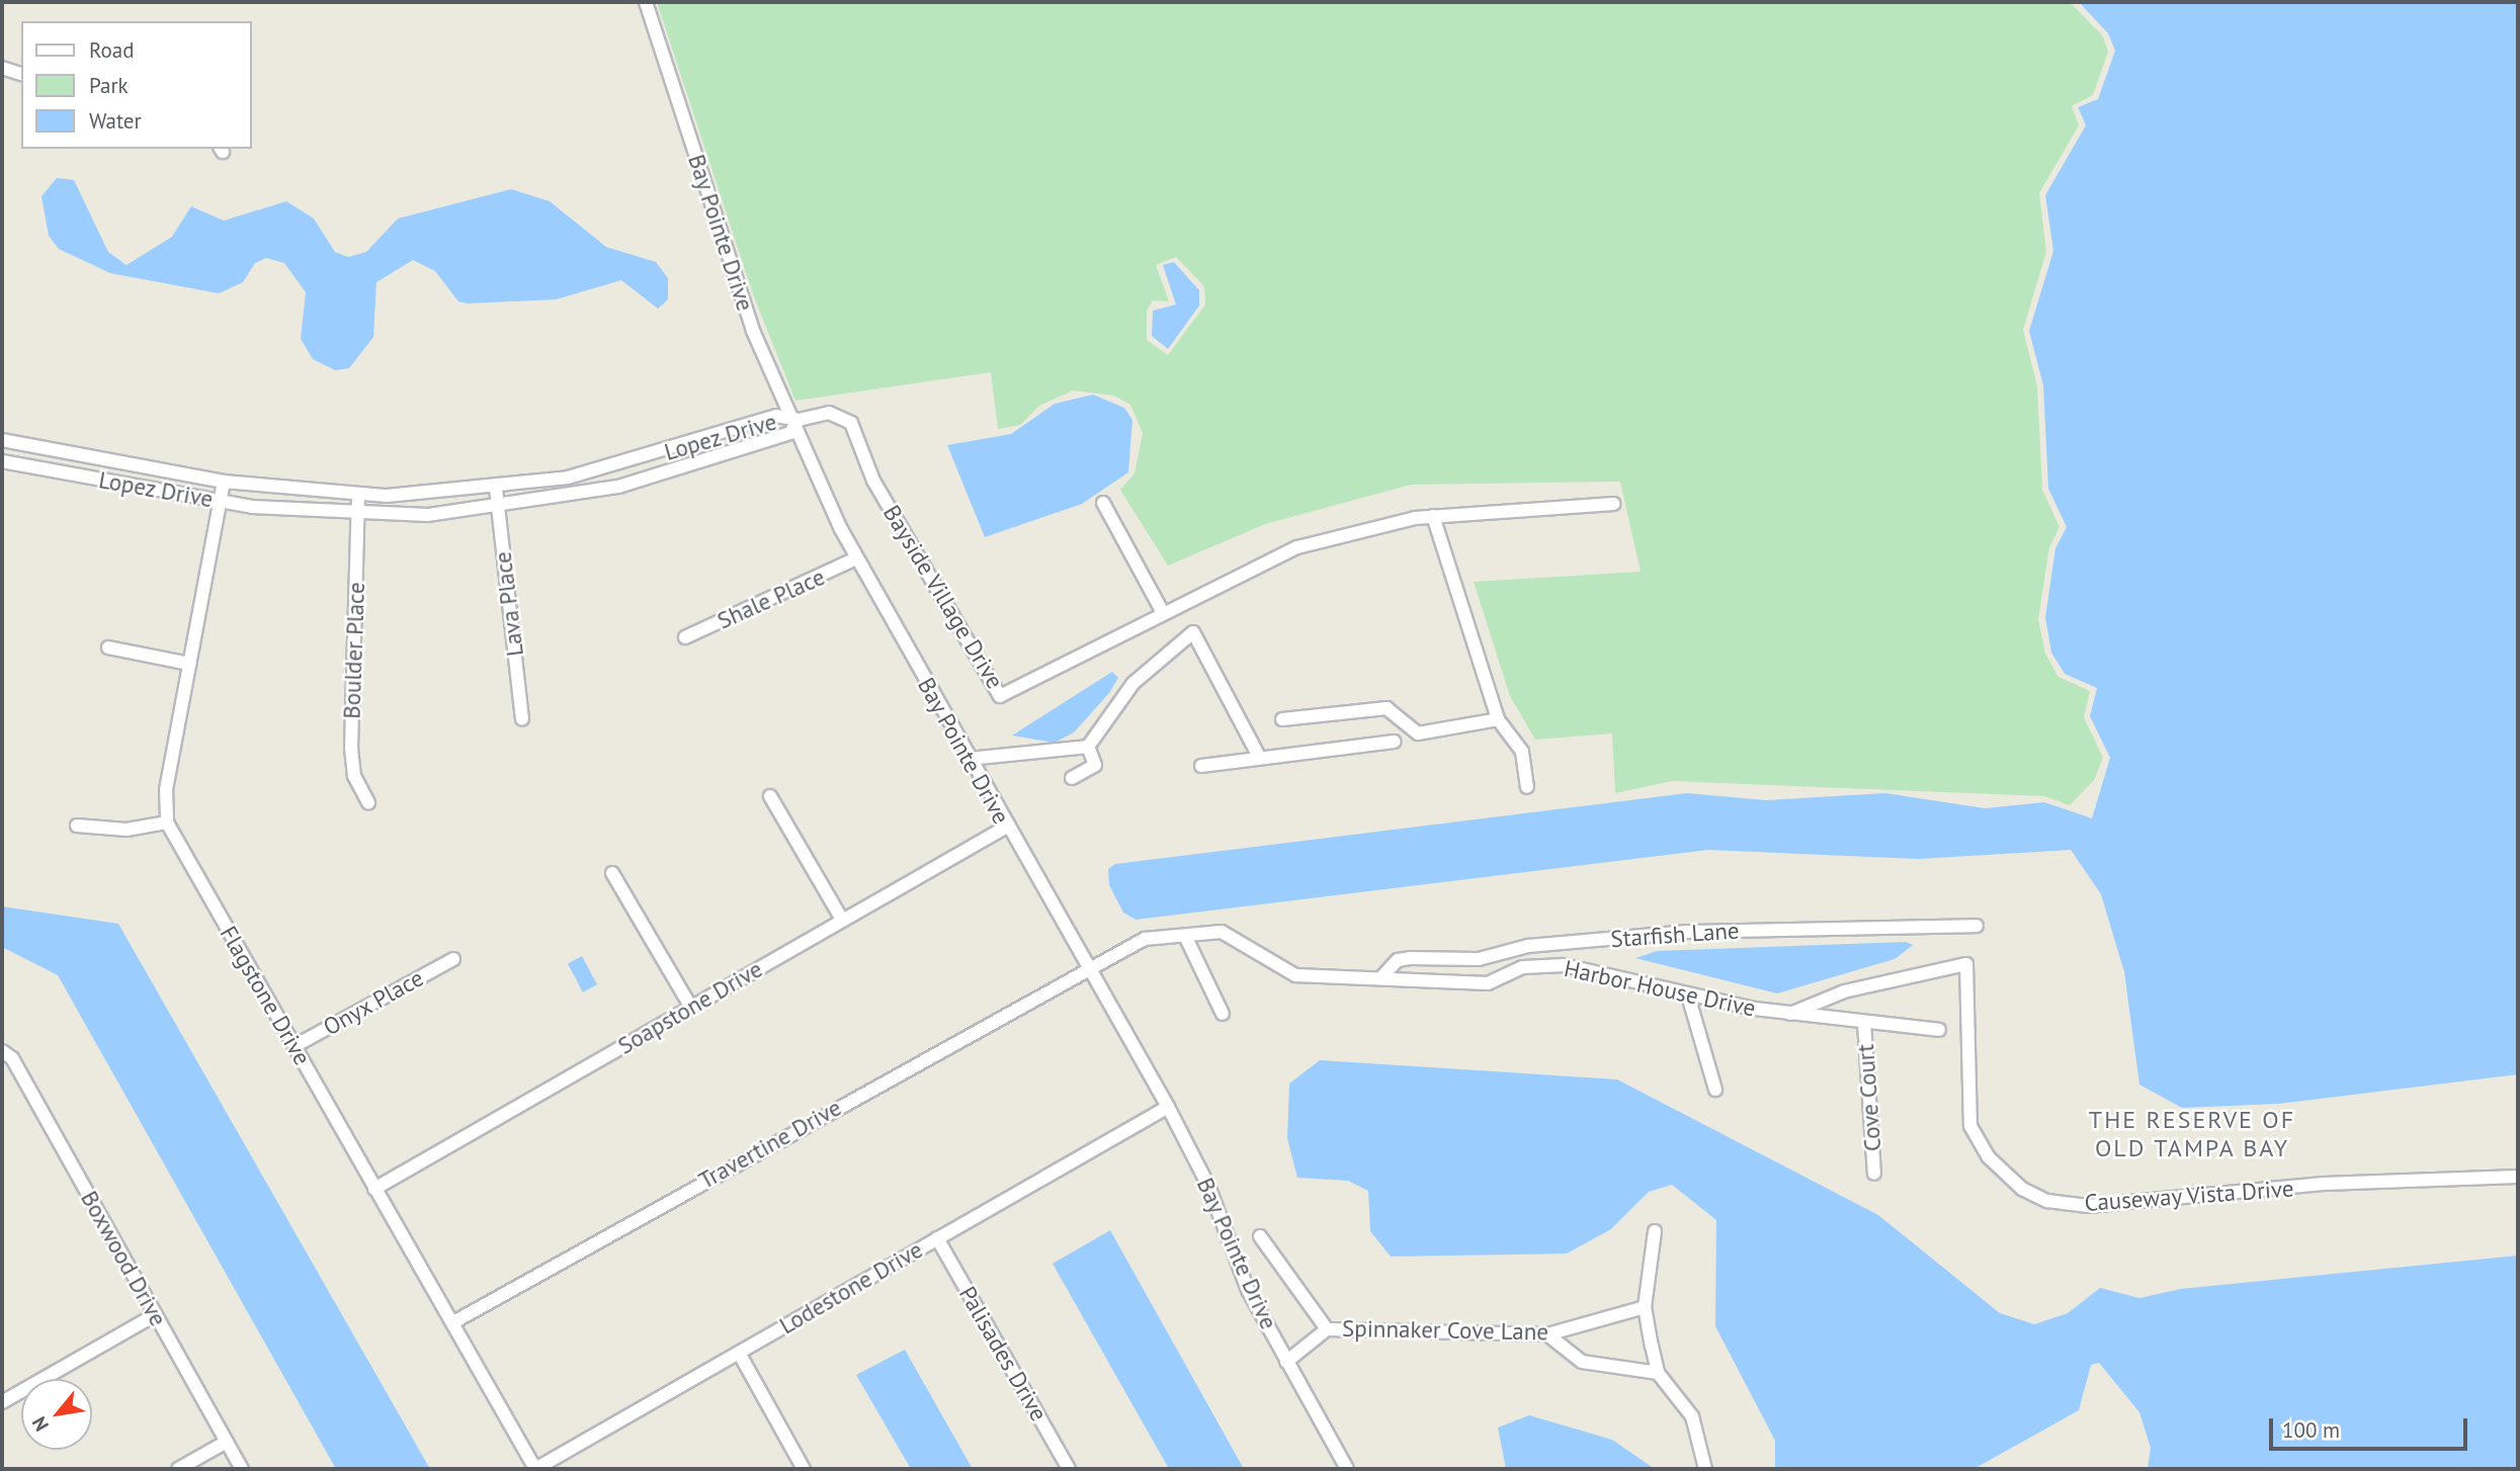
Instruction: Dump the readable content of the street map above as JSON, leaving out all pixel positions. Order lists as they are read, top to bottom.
{
  "streets": {
    "street": [
      "Bay Pointe Drive",
      "Lopez Drive",
      "Bayside Village Drive",
      "Shale Place",
      "Lava Place",
      "Boulder Place",
      "Starfish Lane",
      "Harbor House Drive",
      "Flagstone Drive",
      "Onyx Place",
      "Soapstone Drive",
      "Cove Court",
      "Travertine Drive",
      "Causeway Vista Drive",
      "Boxwood Drive",
      "Lodestone Drive",
      "Spinnaker Cove Lane",
      "Palisades Drive"
    ]
  },
  "crossings": [
    ["Bay Pointe Drive", "Lopez Drive"],
    ["Bay Pointe Drive", "Bayside Village Drive"],
    ["Bay Pointe Drive", "Shale Place"],
    ["Bay Pointe Drive", "Harbor House Drive"],
    ["Bay Pointe Drive", "Soapstone Drive"],
    ["Bay Pointe Drive", "Travertine Drive"],
    ["Bay Pointe Drive", "Lodestone Drive"],
    ["Bay Pointe Drive", "Spinnaker Cove Lane"],
    ["Lopez Drive", "Bayside Village Drive"],
    ["Lopez Drive", "Lava Place"],
    ["Lopez Drive", "Boulder Place"],
    ["Lopez Drive", "Flagstone Drive"],
    ["Starfish Lane", "Harbor House Drive"],
    ["Harbor House Drive", "Cove Court"],
    ["Harbor House Drive", "Travertine Drive"],
    ["Harbor House Drive", "Causeway Vista Drive"],
    ["Flagstone Drive", "Onyx Place"],
    ["Flagstone Drive", "Soapstone Drive"],
    ["Flagstone Drive", "Travertine Drive"],
    ["Flagstone Drive", "Lodestone Drive"],
    ["Lodestone Drive", "Palisades Drive"]
  ],
  "districts": ["THE RESERVE OF OLD TAMPA BAY"],
  "legend": ["Road", "Park", "Water"],
  "scale_bar": "100 m",
  "north": "bottom left"
}
